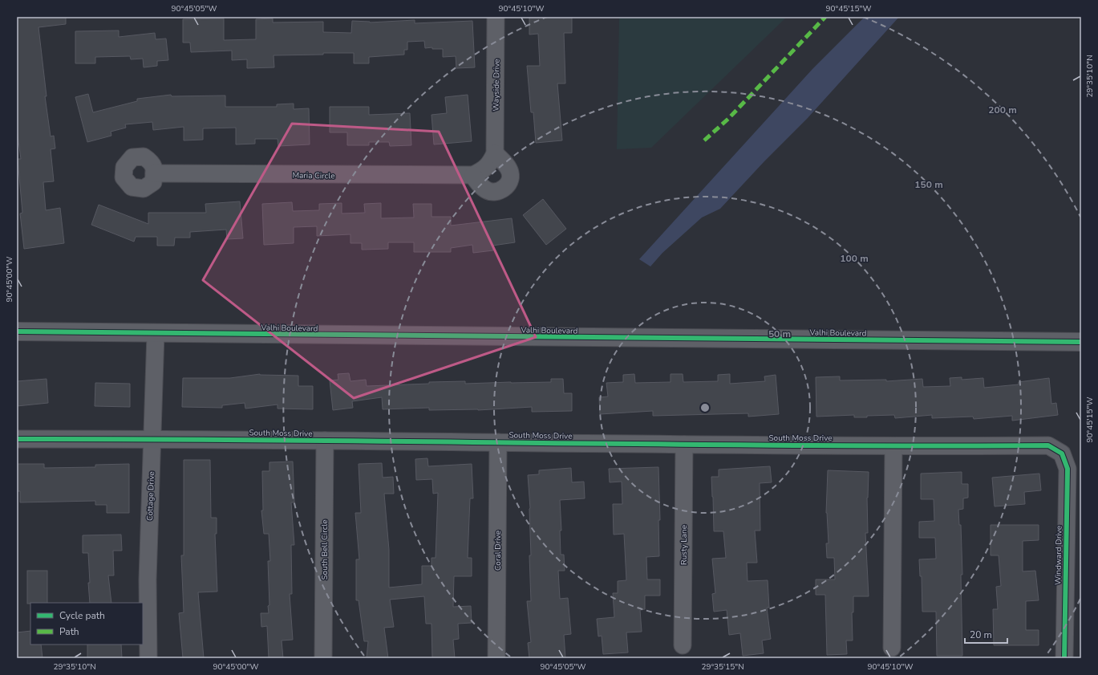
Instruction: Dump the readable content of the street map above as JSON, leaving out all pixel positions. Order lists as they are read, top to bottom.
{
  "streets": {
    "street": [
      "Wayside Drive",
      "Maria Circle",
      "Valhi Boulevard",
      "South Moss Drive",
      "Cottage Drive",
      "Rusty Lane",
      "South Bell Circle",
      "Coral Drive",
      "Windward Drive"
    ]
  },
  "crossings": [
    ["Valhi Boulevard", "Cottage Drive"],
    ["South Moss Drive", "Cottage Drive"],
    ["South Moss Drive", "Rusty Lane"],
    ["South Moss Drive", "South Bell Circle"],
    ["South Moss Drive", "Coral Drive"],
    ["South Moss Drive", "Windward Drive"]
  ],
  "legend": ["Cycle path", "Path"],
  "scale_bar": "20 m",
  "coordinates": [
    "90°45'05\"W",
    "90°45'10\"W",
    "90°45'15\"W",
    "29°35'10\"N",
    "90°45'00\"W",
    "29°35'15\"N"
  ],
  "rings": [
    "200 m",
    "150 m",
    "100 m",
    "50 m"
  ]
}
